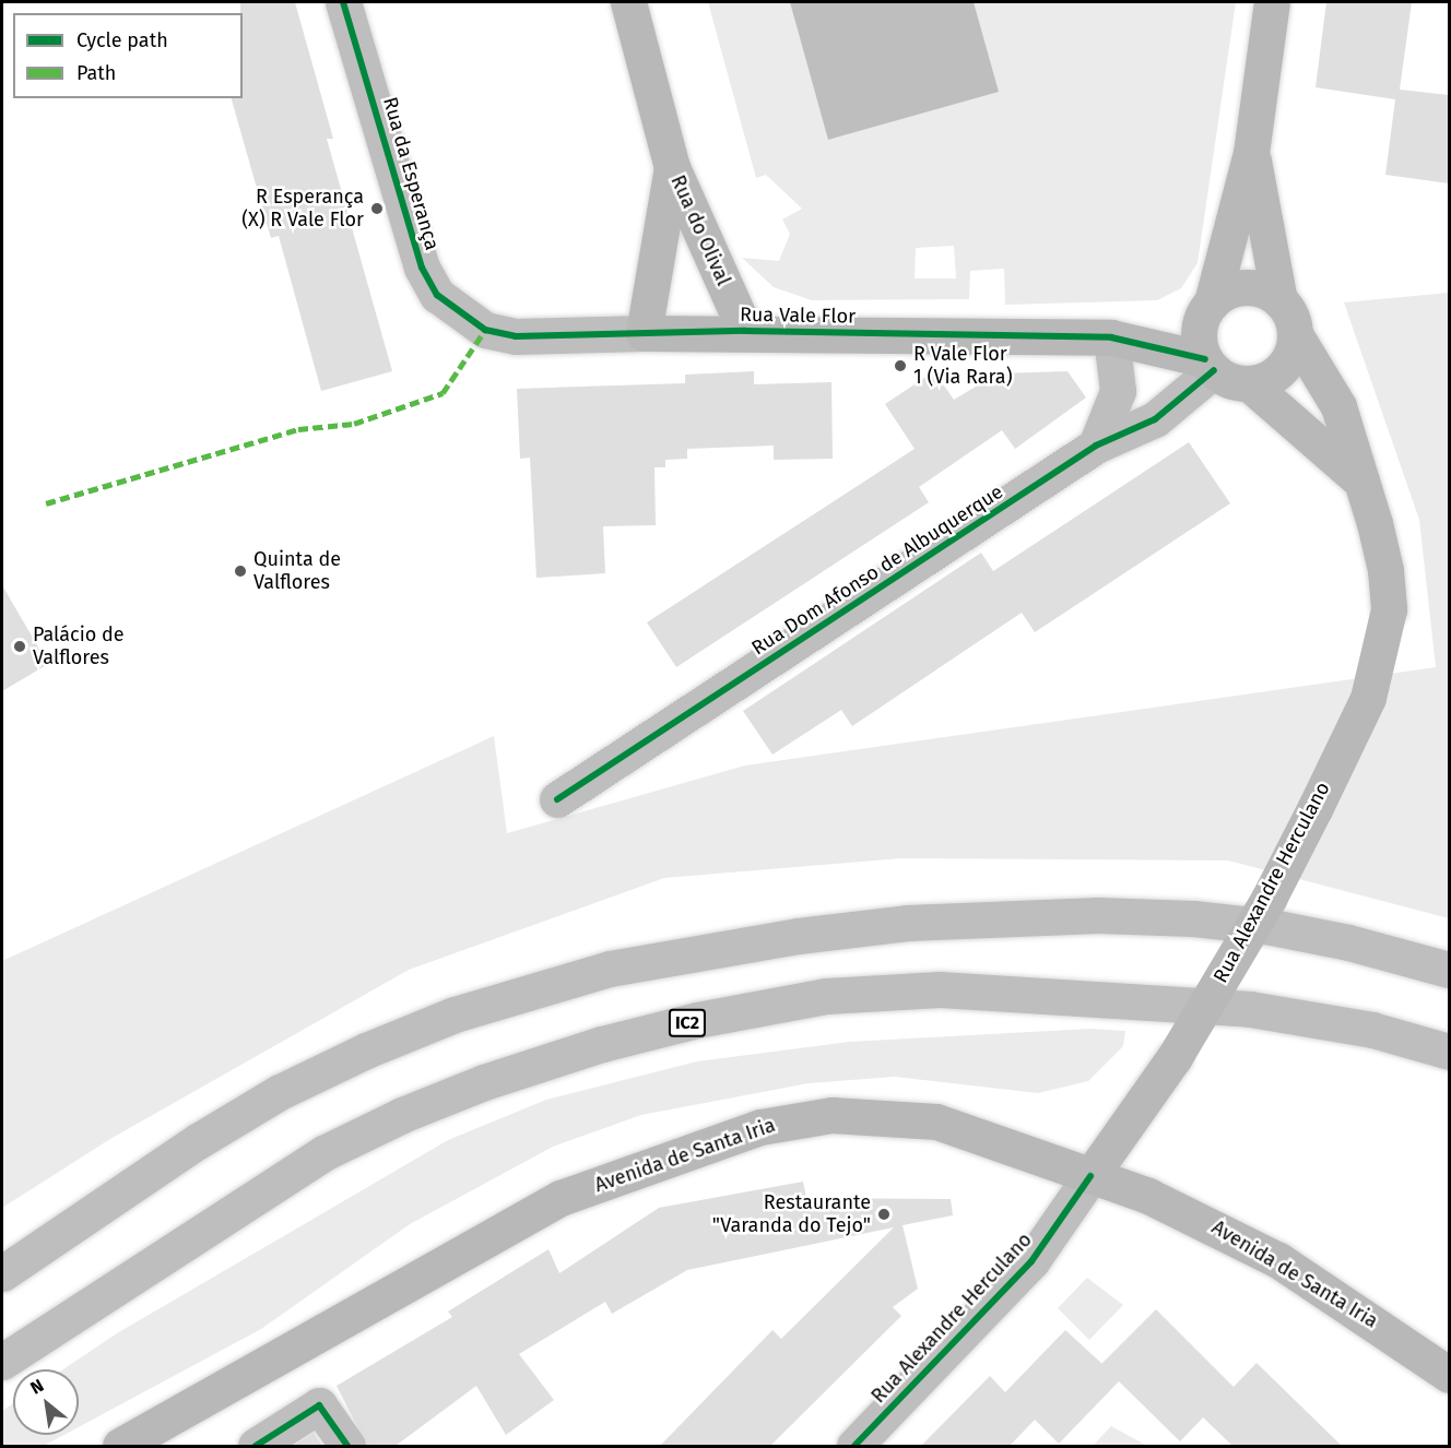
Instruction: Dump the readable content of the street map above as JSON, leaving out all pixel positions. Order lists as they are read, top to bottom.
{
  "streets": {
    "main road": [
      "Rua da Esperança",
      "Rua do Olival",
      "Rua Vale Flor",
      "Rua Dom Afonso de Albuquerque",
      "Rua Alexandre Herculano",
      "IC2",
      "Avenida de Santa Iria"
    ]
  },
  "crossings": [
    ["Rua da Esperança", "Rua Vale Flor"],
    ["Rua do Olival", "Rua Vale Flor"],
    ["Rua Dom Afonso de Albuquerque", "Rua Alexandre Herculano"],
    ["Rua Alexandre Herculano", "Avenida de Santa Iria"]
  ],
  "places": [
    "R Esperança (X) R Vale Flor",
    "R Vale Flor 1 (Via Rara)",
    "Quinta de Valflores",
    "Palácio de Valflores",
    "Restaurante \"Varanda do Tejo\""
  ],
  "legend": ["Cycle path", "Path"],
  "north": "top left"
}
